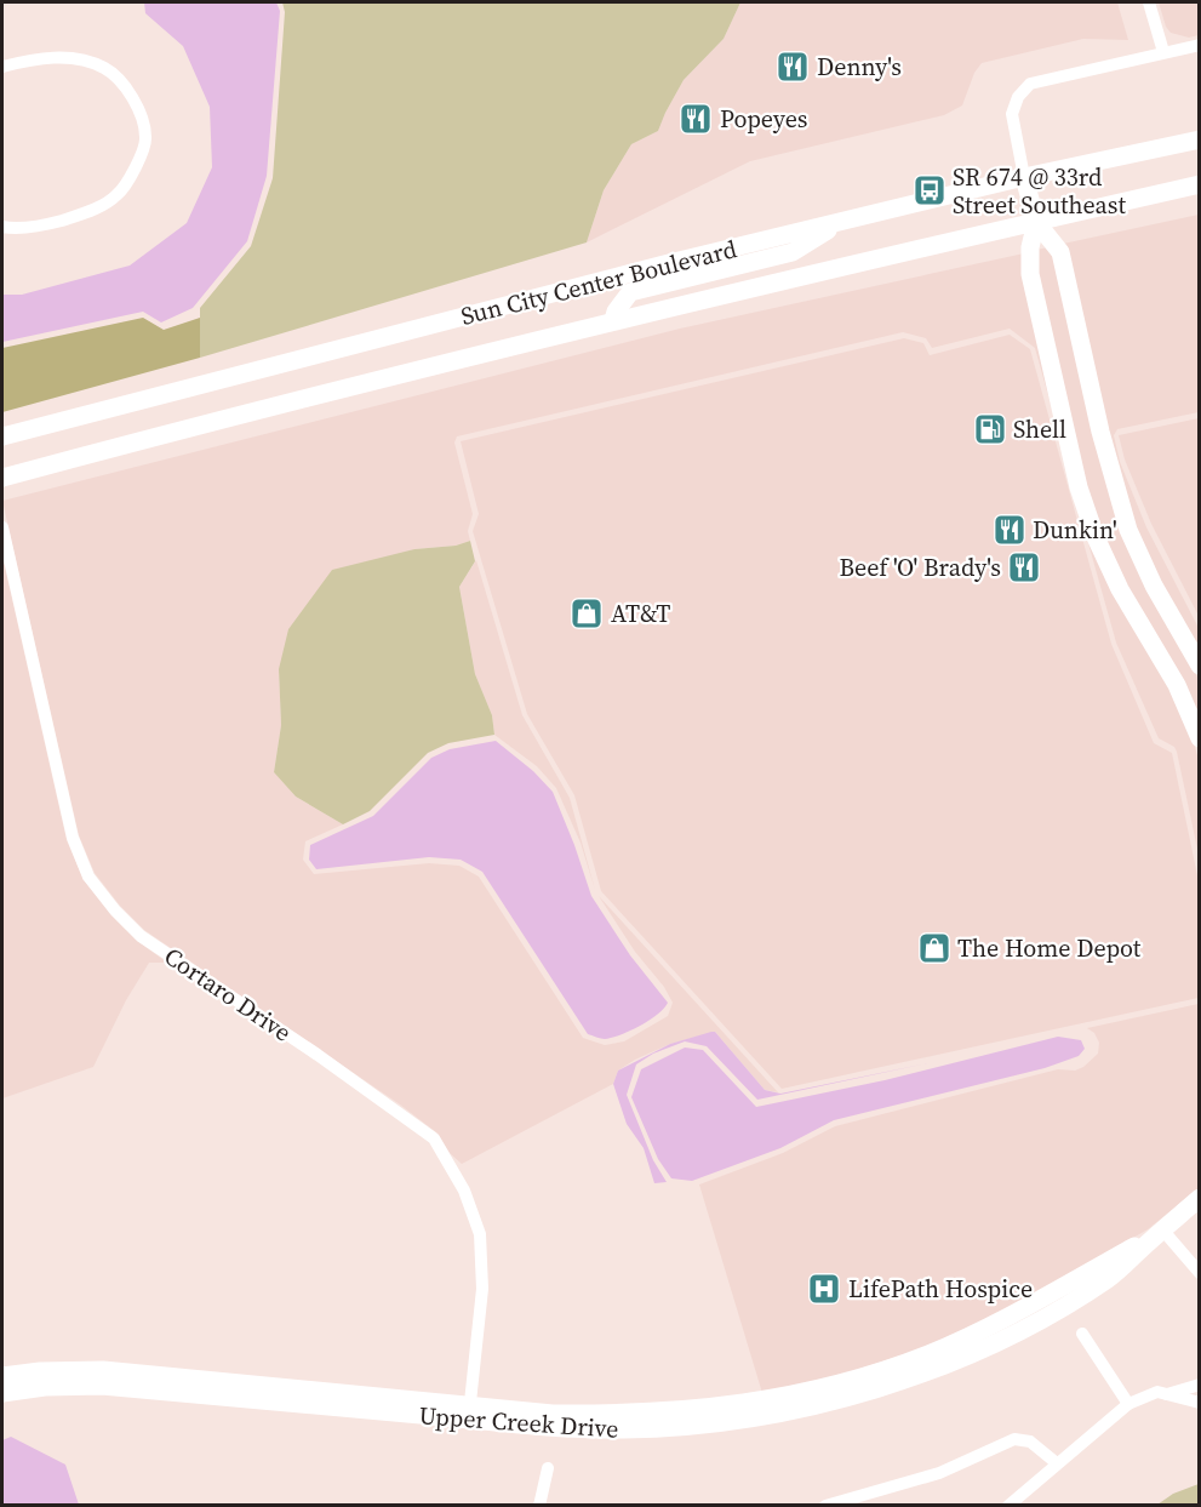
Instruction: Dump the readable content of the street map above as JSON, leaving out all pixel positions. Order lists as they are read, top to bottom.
{
  "streets": {
    "street": ["Sun City Center Boulevard", "Cortaro Drive", "Upper Creek Drive"]
  },
  "crossings": [
    ["Cortaro Drive", "Upper Creek Drive"]
  ],
  "places": {
    "restaurant": [
      "Denny's",
      "Popeyes",
      "Dunkin'",
      "Beef 'O' Brady's"
    ],
    "bus stop": ["SR 674 @ 33rd Street Southeast"],
    "fuel station": ["Shell"],
    "shop": ["AT&T", "The Home Depot"],
    "hospital": ["LifePath Hospice"]
  }
}
